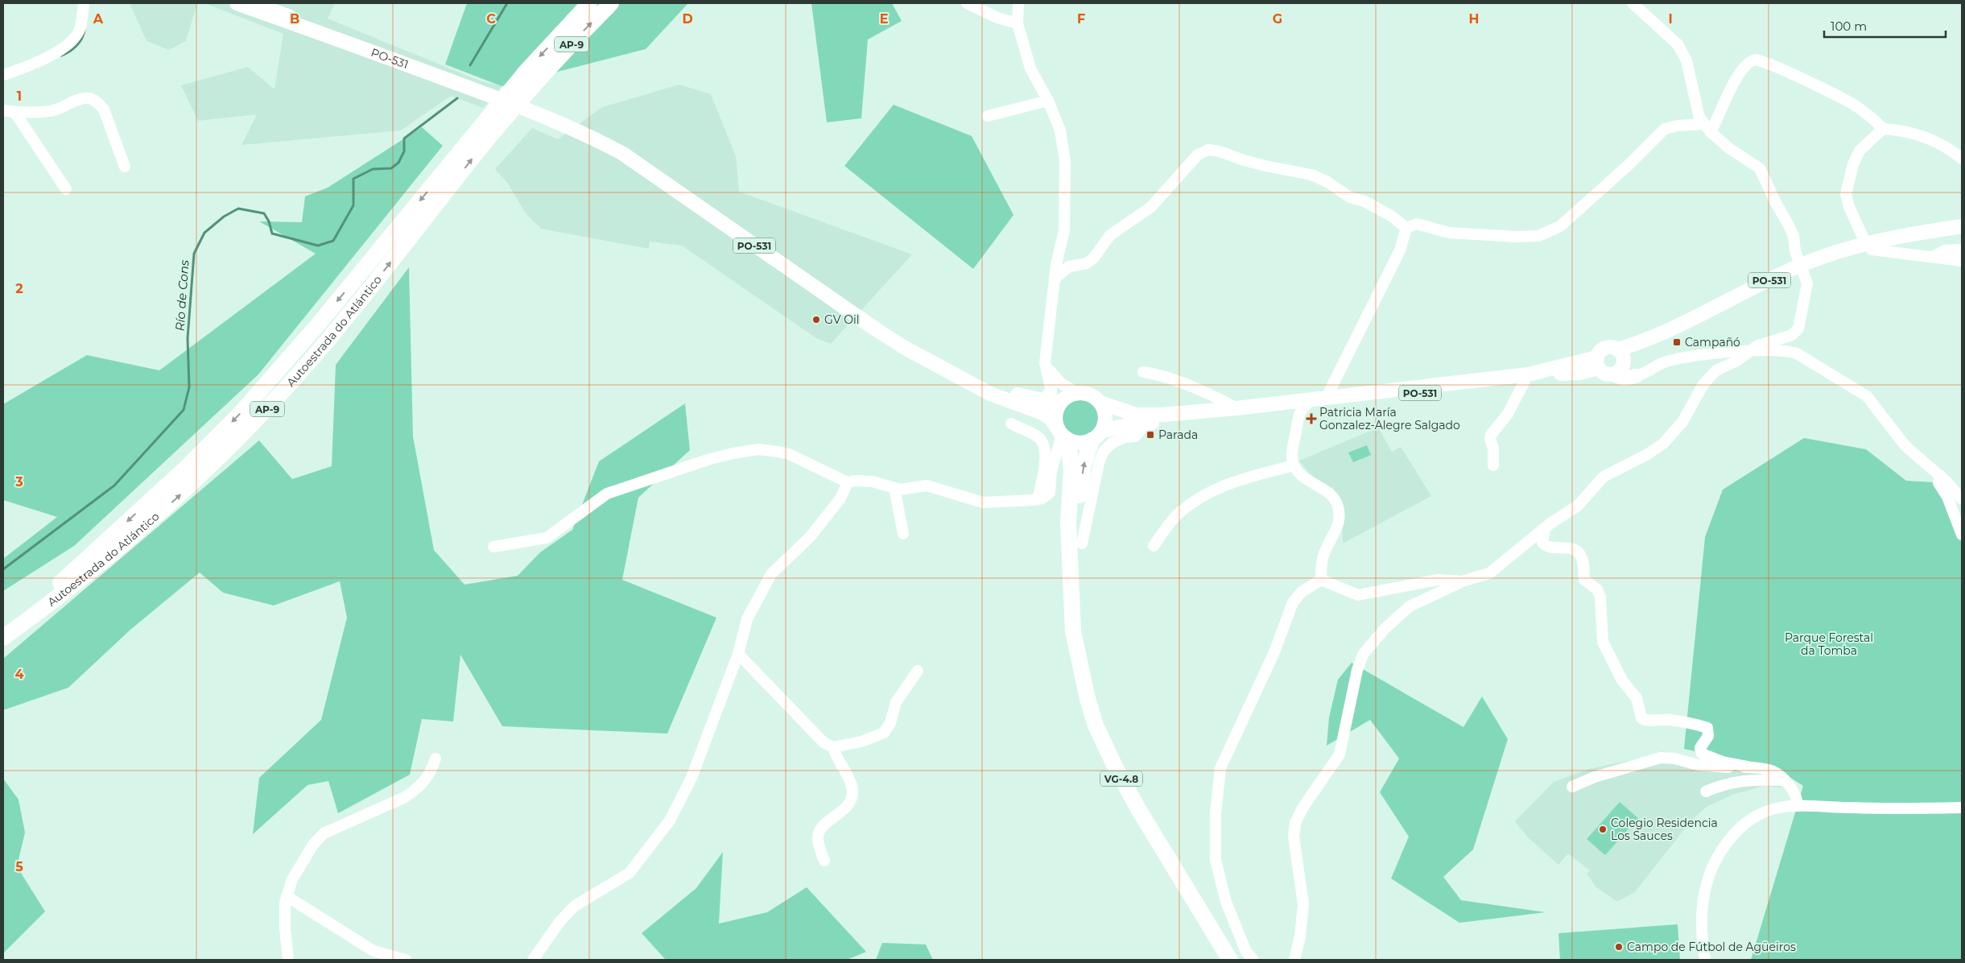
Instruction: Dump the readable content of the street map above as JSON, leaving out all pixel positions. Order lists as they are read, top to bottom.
{
  "streets": {
    "highway": ["AP-9", "Autoestrada do Atlántico", "VG-4.8"],
    "main road": ["PO-531"]
  },
  "crossings": [
    ["PO-531", "VG-4.8"]
  ],
  "water": ["Río de Cons"],
  "parks": ["Parque Forestal da Tomba"],
  "places": {
    "other": ["GV Oil", "Colegio Residencia Los Sauces", "Campo de Fútbol de Agüeiros"],
    "transit": ["Campañó", "Parada"],
    "health": ["Patricia María Gonzalez-Alegre Salgado"]
  },
  "scale_bar": "100 m",
  "grid": {
    "columns": [
      "A",
      "B",
      "C",
      "D",
      "E",
      "F",
      "G",
      "H",
      "I"
    ],
    "rows": [
      "1",
      "2",
      "3",
      "4",
      "5"
    ]
  }
}
